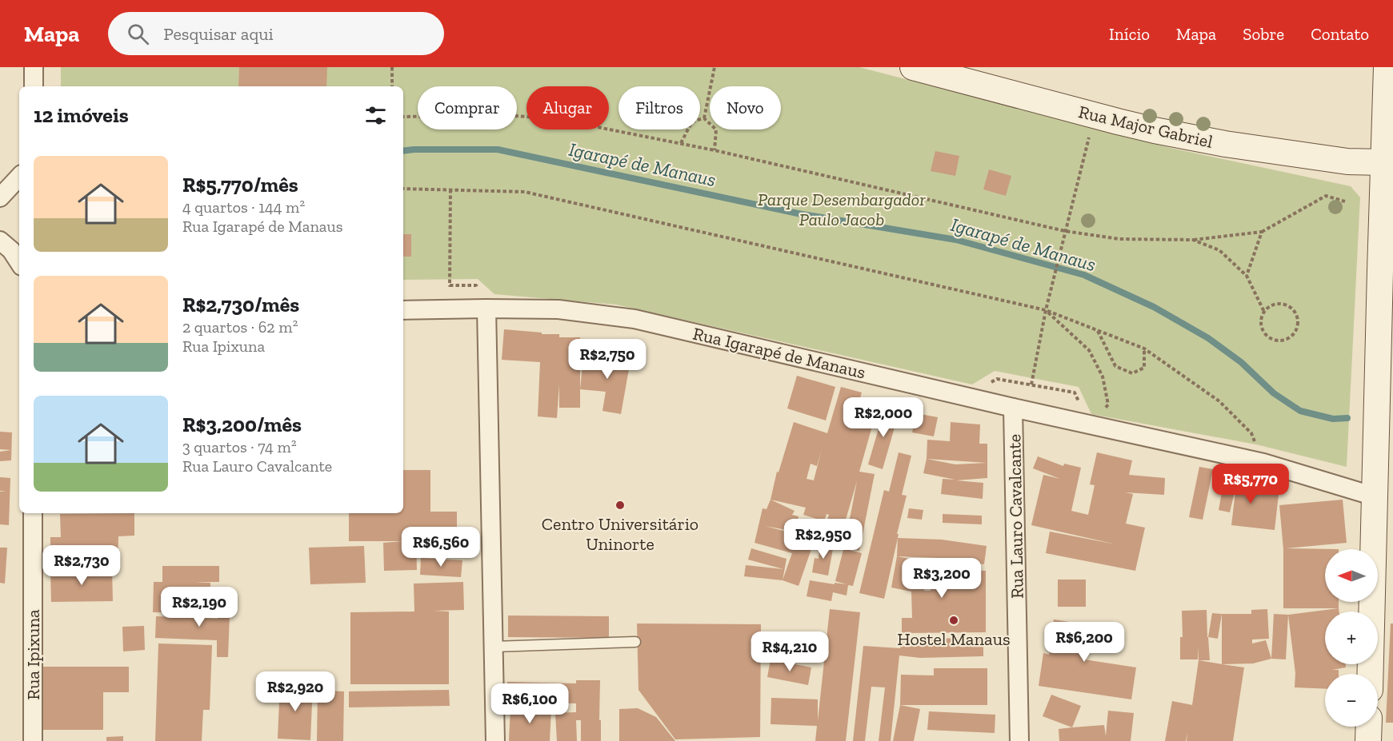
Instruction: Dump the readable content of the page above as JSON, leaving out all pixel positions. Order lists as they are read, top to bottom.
{
  "streets": {
    "main road": ["Rua Major Gabriel"],
    "street": ["Rua Igarapé de Manaus", "Rua Lauro Cavalcante", "Rua Ipixuna"]
  },
  "crossings": [
    ["Rua Igarapé de Manaus", "Rua Lauro Cavalcante"]
  ],
  "water": ["Igarapé de Manaus"],
  "parks": ["Parque Desembargador Paulo Jacob"],
  "places": ["Centro Universitário Uninorte", "Hostel Manaus"],
  "north": "left",
  "page": {
    "header": "Mapa",
    "search": "Pesquisar aqui",
    "nav": [
      "Início",
      "Mapa",
      "Sobre",
      "Contato"
    ],
    "chip": [
      "Comprar",
      "Alugar",
      "Filtros",
      "Novo"
    ],
    "heading": "12 imóveis",
    "list": [
      {
        "name": "R$5,770/mês",
        "note": "4 quartos · 144 m² · Rua Igarapé de Manaus"
      },
      {
        "name": "R$2,730/mês",
        "note": "2 quartos · 62 m² · Rua Ipixuna"
      },
      {
        "name": "R$3,200/mês",
        "note": "3 quartos · 74 m² · Rua Lauro Cavalcante"
      }
    ],
    "price": [
      "R$2,750",
      "R$2,000",
      "R$5,770",
      "R$2,950",
      "R$6,560",
      "R$2,730",
      "R$3,200",
      "R$2,190",
      "R$6,200",
      "R$4,210",
      "R$2,920",
      "R$6,100"
    ],
    "map_buttons": ["+", "−"]
  }
}
